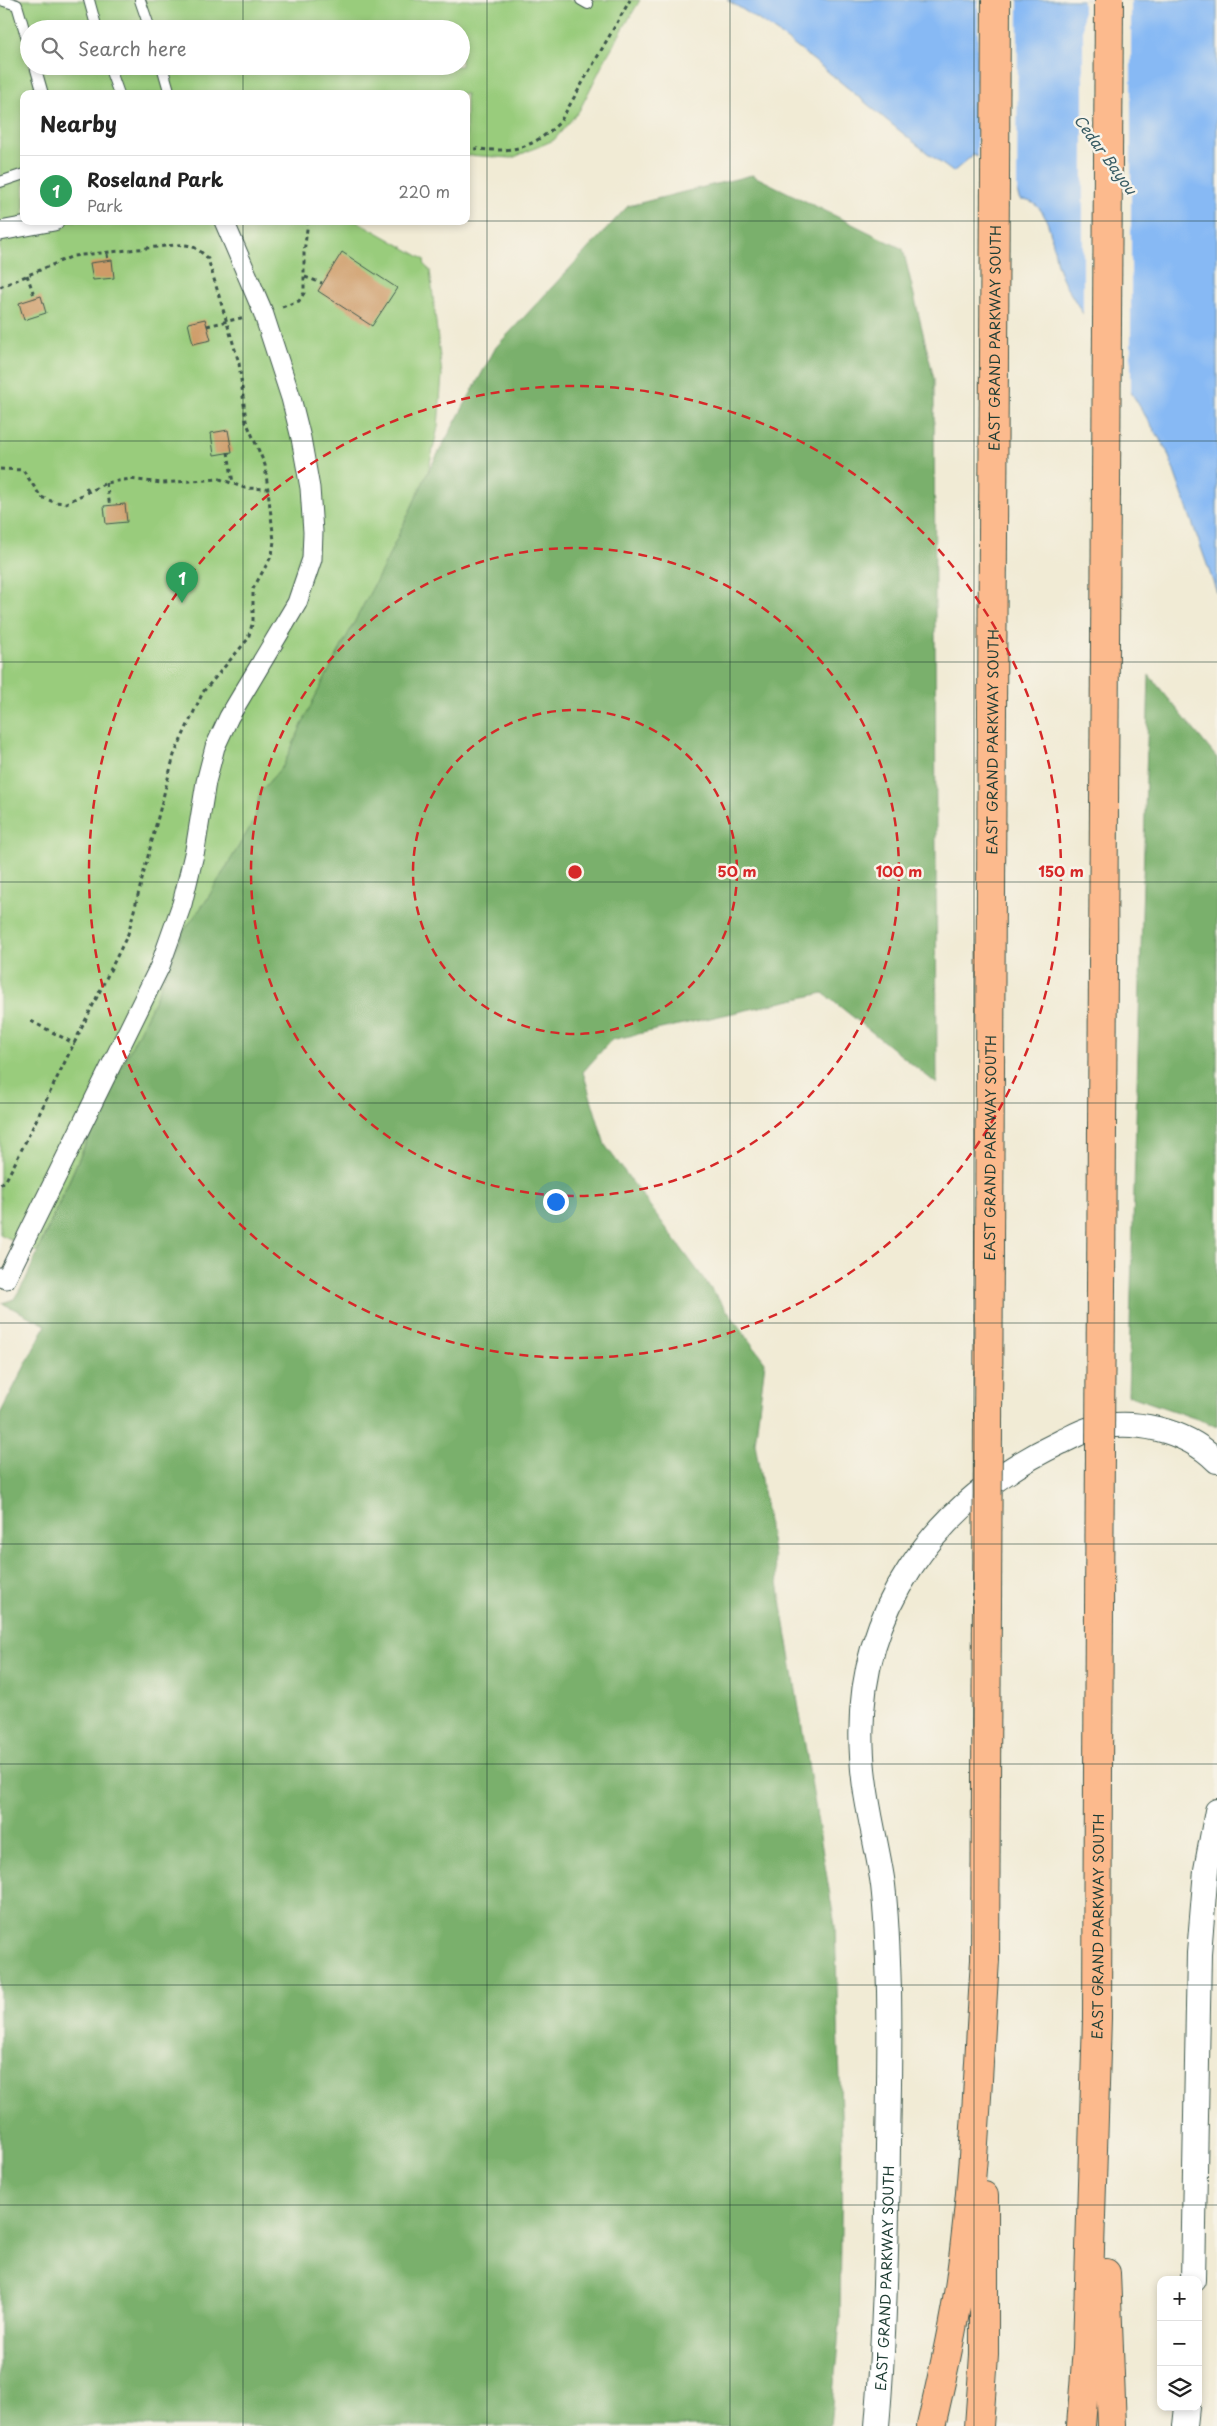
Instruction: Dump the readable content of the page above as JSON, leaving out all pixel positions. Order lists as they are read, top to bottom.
{
  "streets": {
    "highway": ["EAST GRAND PARKWAY SOUTH"]
  },
  "water": ["Cedar Bayou"],
  "page": {
    "search": "Search here",
    "heading": "Nearby",
    "list": [
      {
        "mark": "1",
        "name": "Roseland Park",
        "note": "Park",
        "value": "220 m"
      }
    ],
    "pins": "1",
    "map_buttons": ["+", "−"]
  },
  "rings": ["50 m", "100 m", "150 m"]
}
